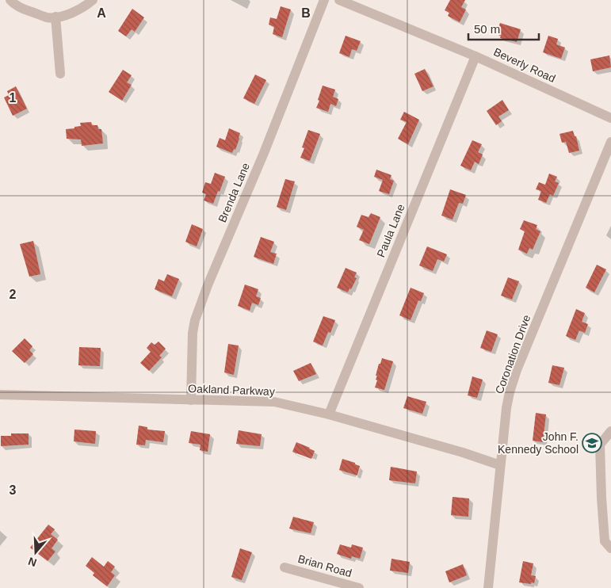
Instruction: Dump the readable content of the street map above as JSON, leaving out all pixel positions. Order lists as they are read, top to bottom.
{
  "streets": {
    "street": [
      "Beverly Road",
      "Brenda Lane",
      "Paula Lane",
      "Coronation Drive",
      "Oakland Parkway",
      "Brian Road"
    ]
  },
  "crossings": [
    ["Beverly Road", "Paula Lane"],
    ["Brenda Lane", "Oakland Parkway"],
    ["Paula Lane", "Oakland Parkway"],
    ["Coronation Drive", "Oakland Parkway"]
  ],
  "places": {
    "school or university": ["John F. Kennedy School"]
  },
  "scale_bar": "50 m",
  "north": "bottom",
  "grid": {
    "columns": ["A", "B"],
    "rows": ["1", "2", "3"]
  }
}
